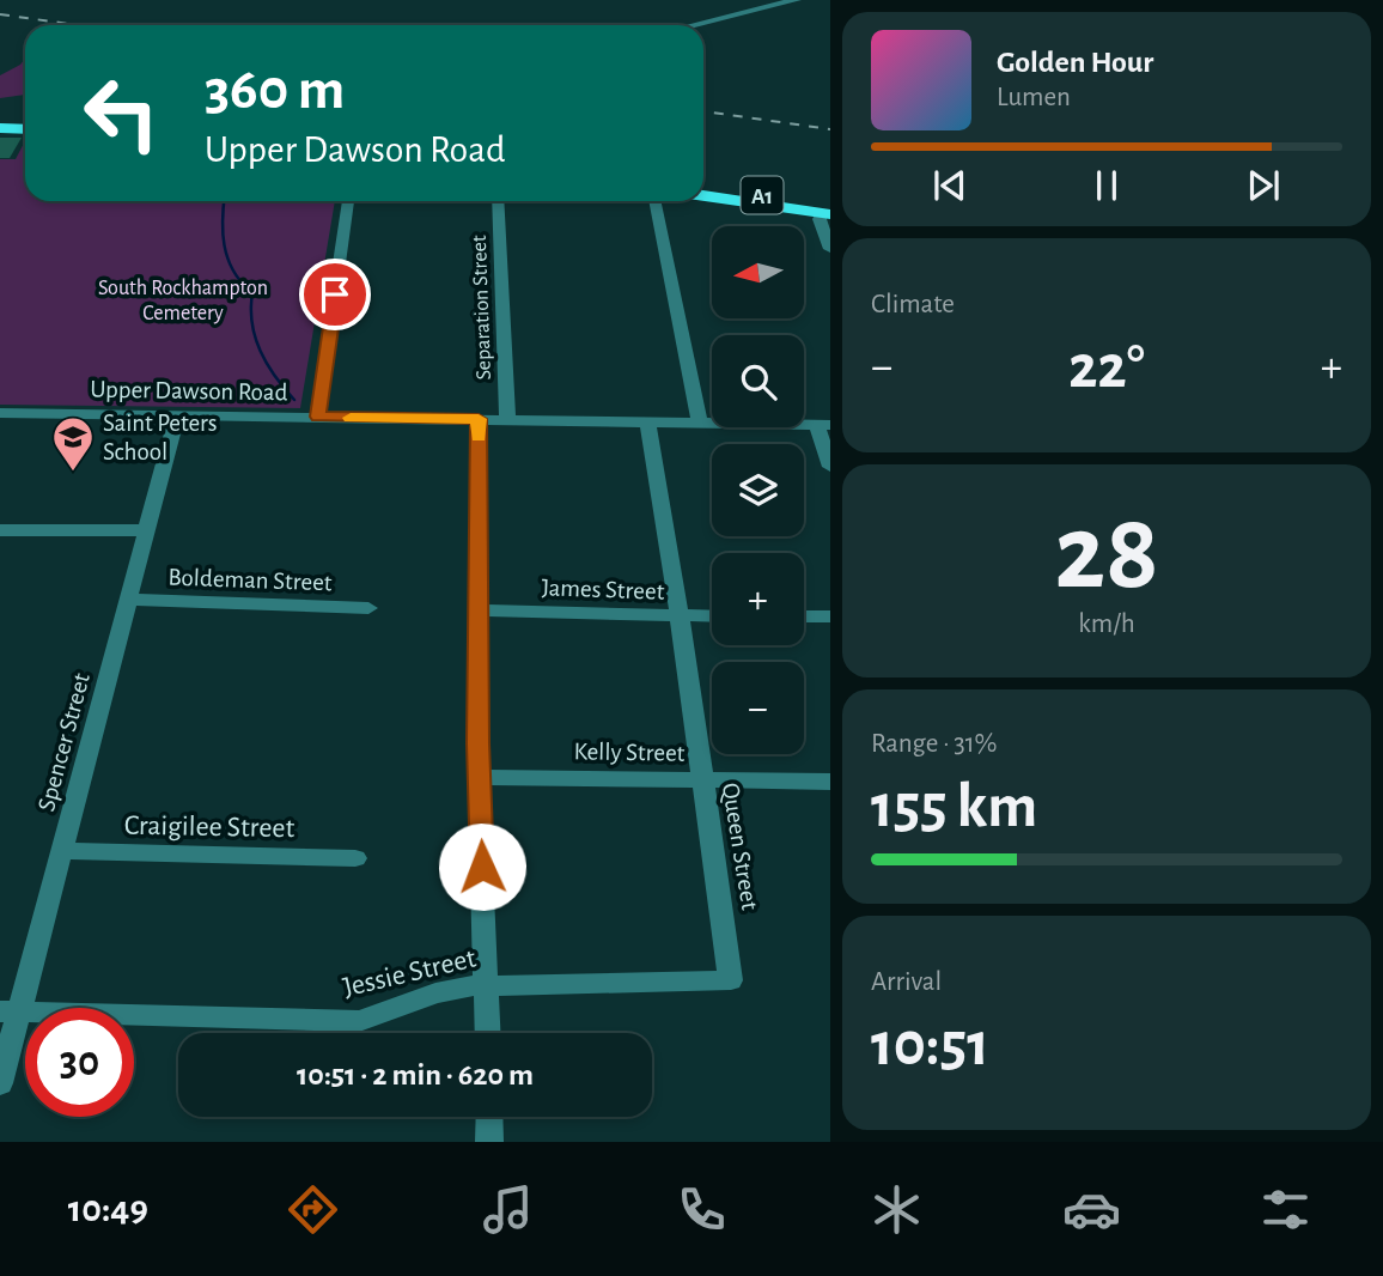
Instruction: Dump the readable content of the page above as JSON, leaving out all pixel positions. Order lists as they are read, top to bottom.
{
  "streets": {
    "highway": ["A1"],
    "street": [
      "Separation Street",
      "Upper Dawson Road",
      "Boldeman Street",
      "James Street",
      "Spencer Street",
      "Kelly Street",
      "Craigilee Street",
      "Queen Street",
      "Jessie Street"
    ]
  },
  "crossings": [
    ["Separation Street", "Upper Dawson Road"],
    ["Upper Dawson Road", "Spencer Street"],
    ["Upper Dawson Road", "Queen Street"],
    ["Boldeman Street", "Spencer Street"],
    ["James Street", "Queen Street"],
    ["Spencer Street", "Craigilee Street"],
    ["Spencer Street", "Jessie Street"],
    ["Kelly Street", "Queen Street"],
    ["Queen Street", "Jessie Street"]
  ],
  "parks": ["South Rockhampton Cemetery"],
  "places": {
    "school or university": ["Saint Peters School"]
  },
  "north": "left",
  "page": {
    "turn": ["360 m", "Upper Dawson Road"],
    "song": ["Golden Hour", "Lumen"],
    "map_buttons": ["+", "−"],
    "tile": [
      "Climate",
      ["28", "km/h"],
      ["Range · 31%", "155 km"],
      ["Arrival", "10:51"]
    ],
    "heat": ["−", "22°", "+"],
    "limit": "30",
    "trip": "10:51 · 2 min · 620 m",
    "tabs": "10:49"
  }
}
